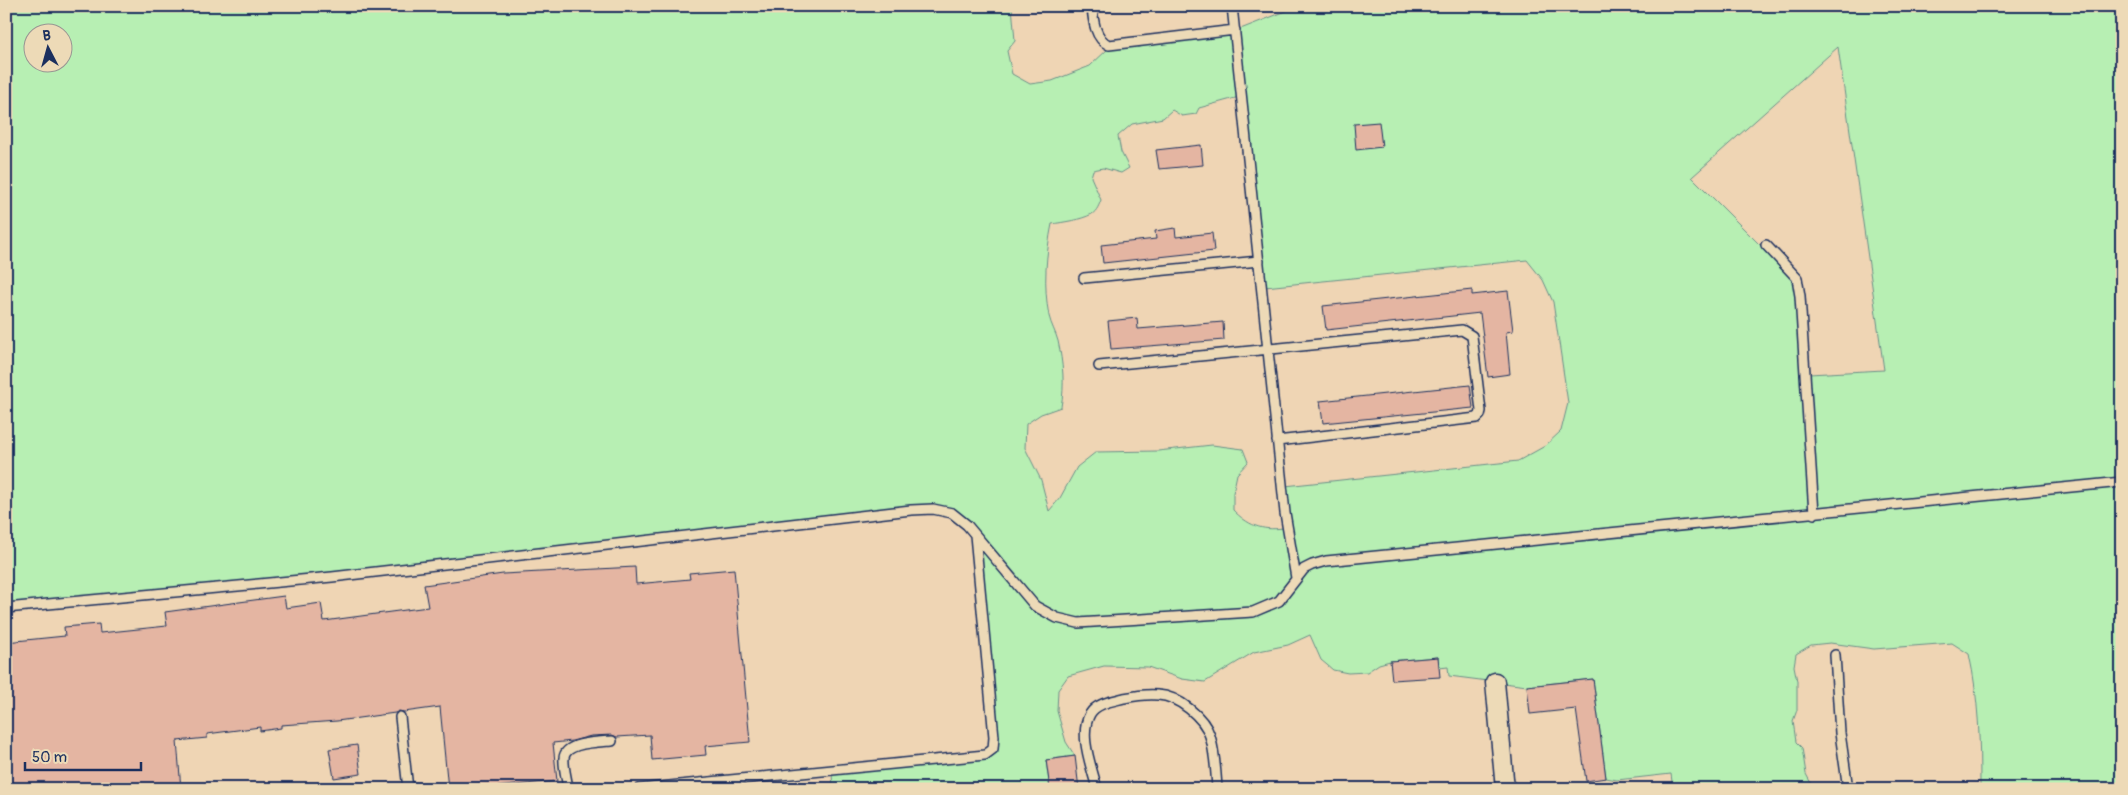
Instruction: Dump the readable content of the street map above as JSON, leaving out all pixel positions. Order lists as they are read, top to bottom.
{
  "scale_bar": "50 m",
  "north": "top"
}
